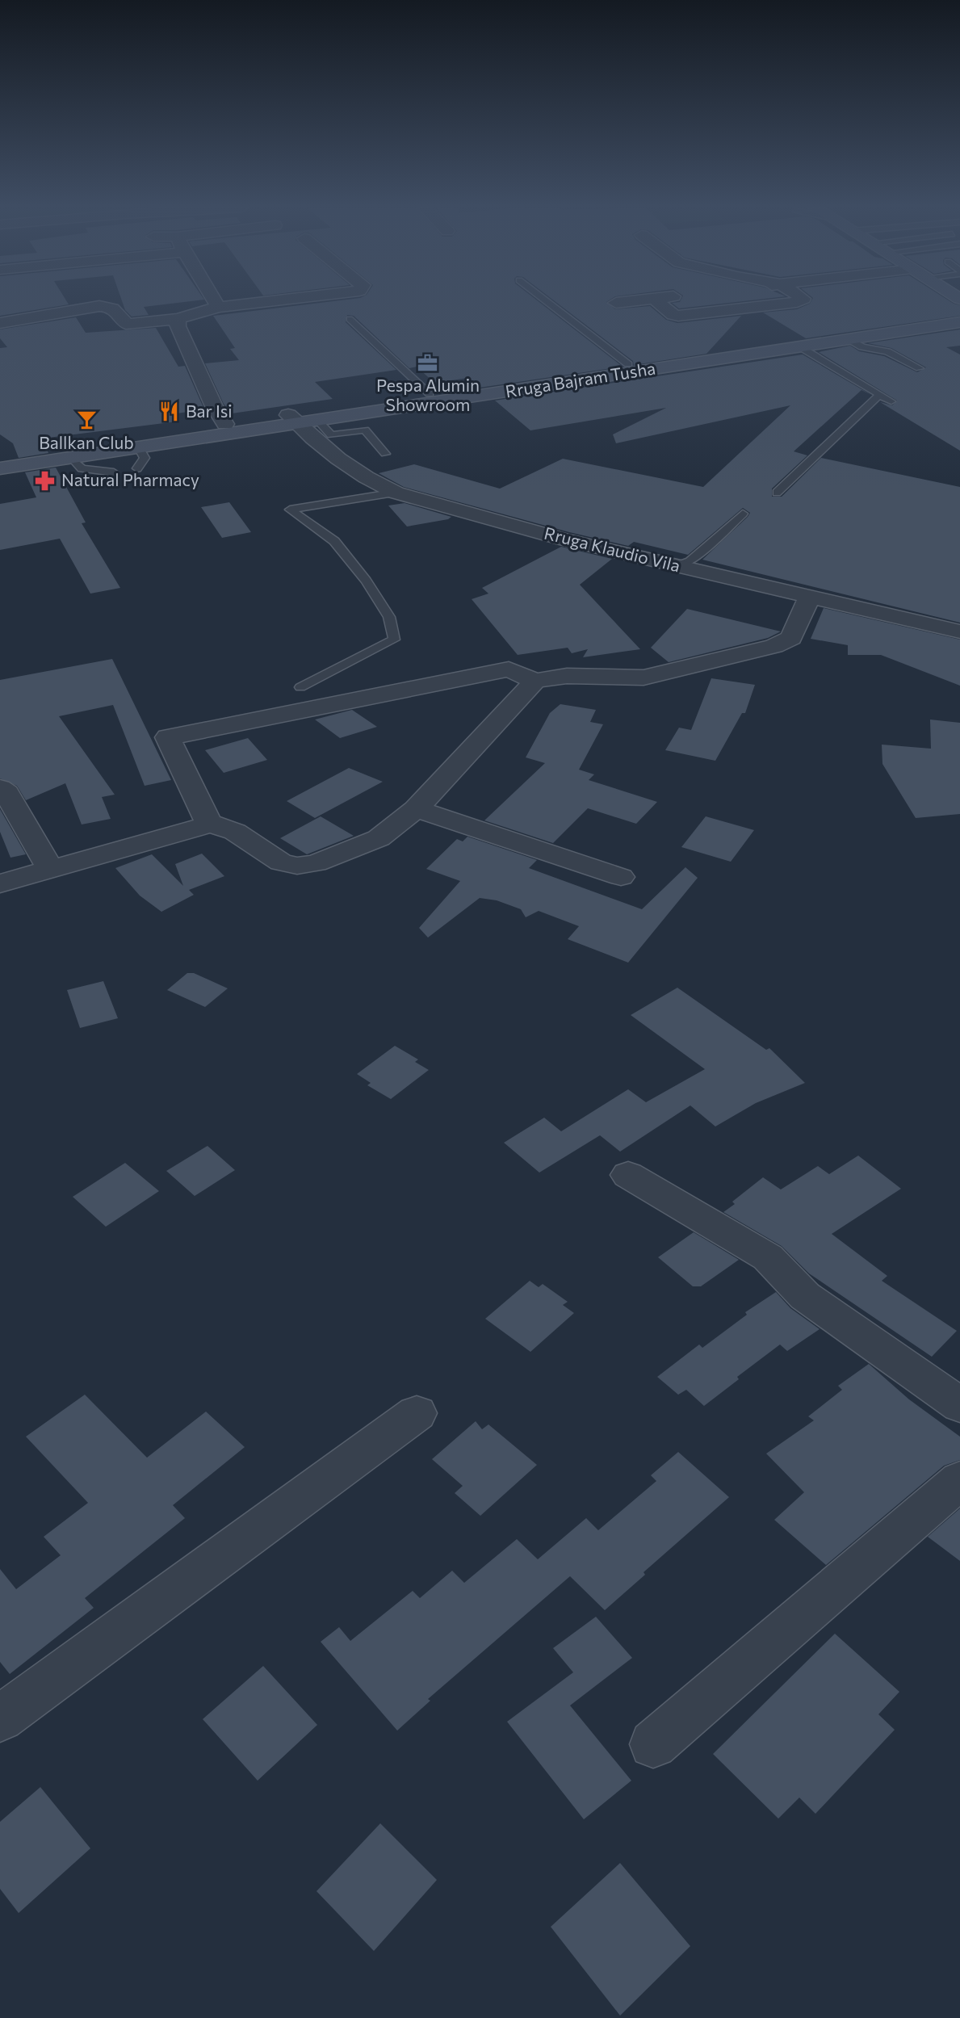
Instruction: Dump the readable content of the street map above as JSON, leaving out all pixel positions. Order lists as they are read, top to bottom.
{
  "streets": {
    "main road": ["Rruga Bajram Tusha"],
    "street": ["Rruga Klaudio Vila"]
  },
  "crossings": [
    ["Rruga Bajram Tusha", "Rruga Klaudio Vila"]
  ],
  "places": {
    "office": ["Pespa Alumin Showroom"],
    "restaurant": ["Bar Isi"],
    "bar": ["Ballkan Club"],
    "pharmacy": ["Natural Pharmacy"]
  }
}
